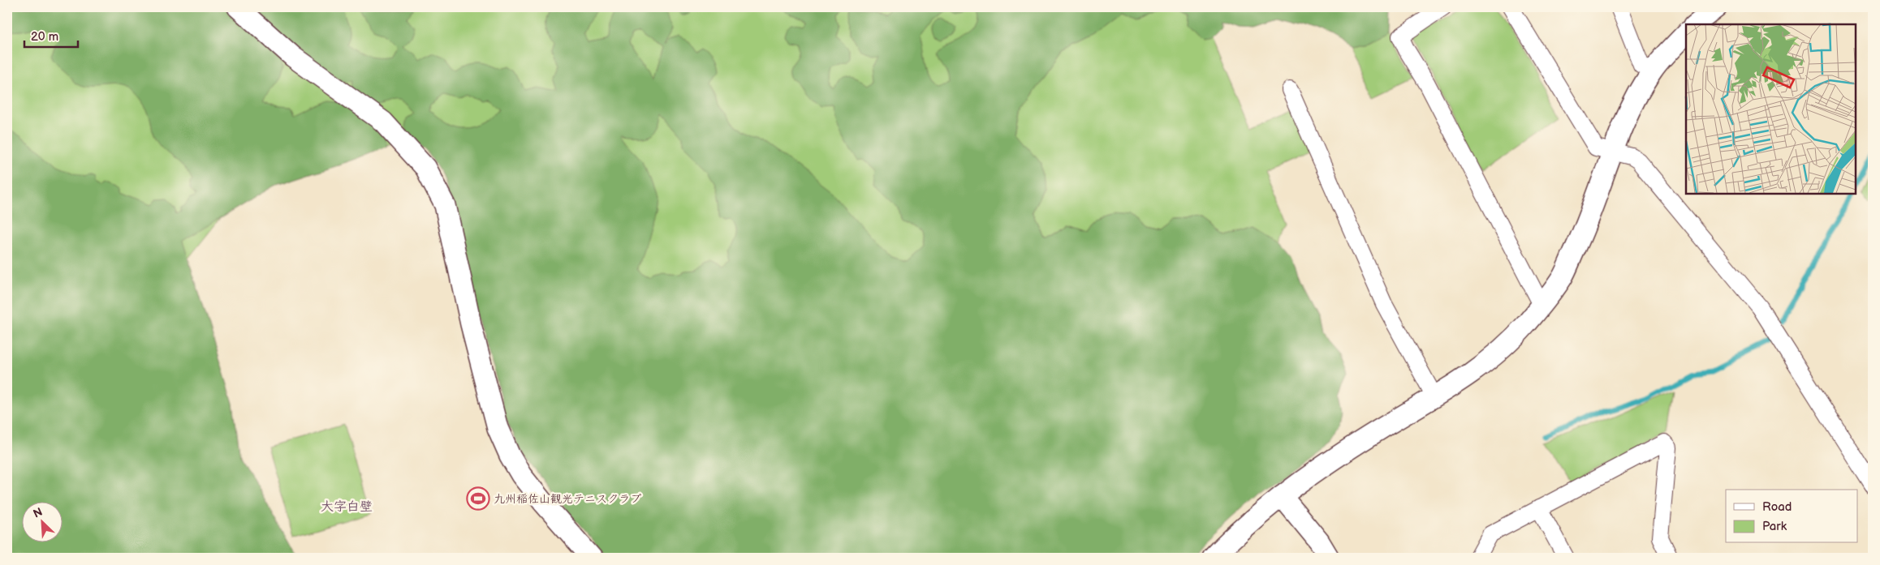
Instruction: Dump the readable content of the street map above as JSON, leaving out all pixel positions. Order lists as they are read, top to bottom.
{
  "districts": ["大字白壁"],
  "places": {
    "sports": ["九州稲佐山観光テニスクラブ"]
  },
  "legend": ["Road", "Park"],
  "scale_bar": "20 m",
  "north": "top left"
}
